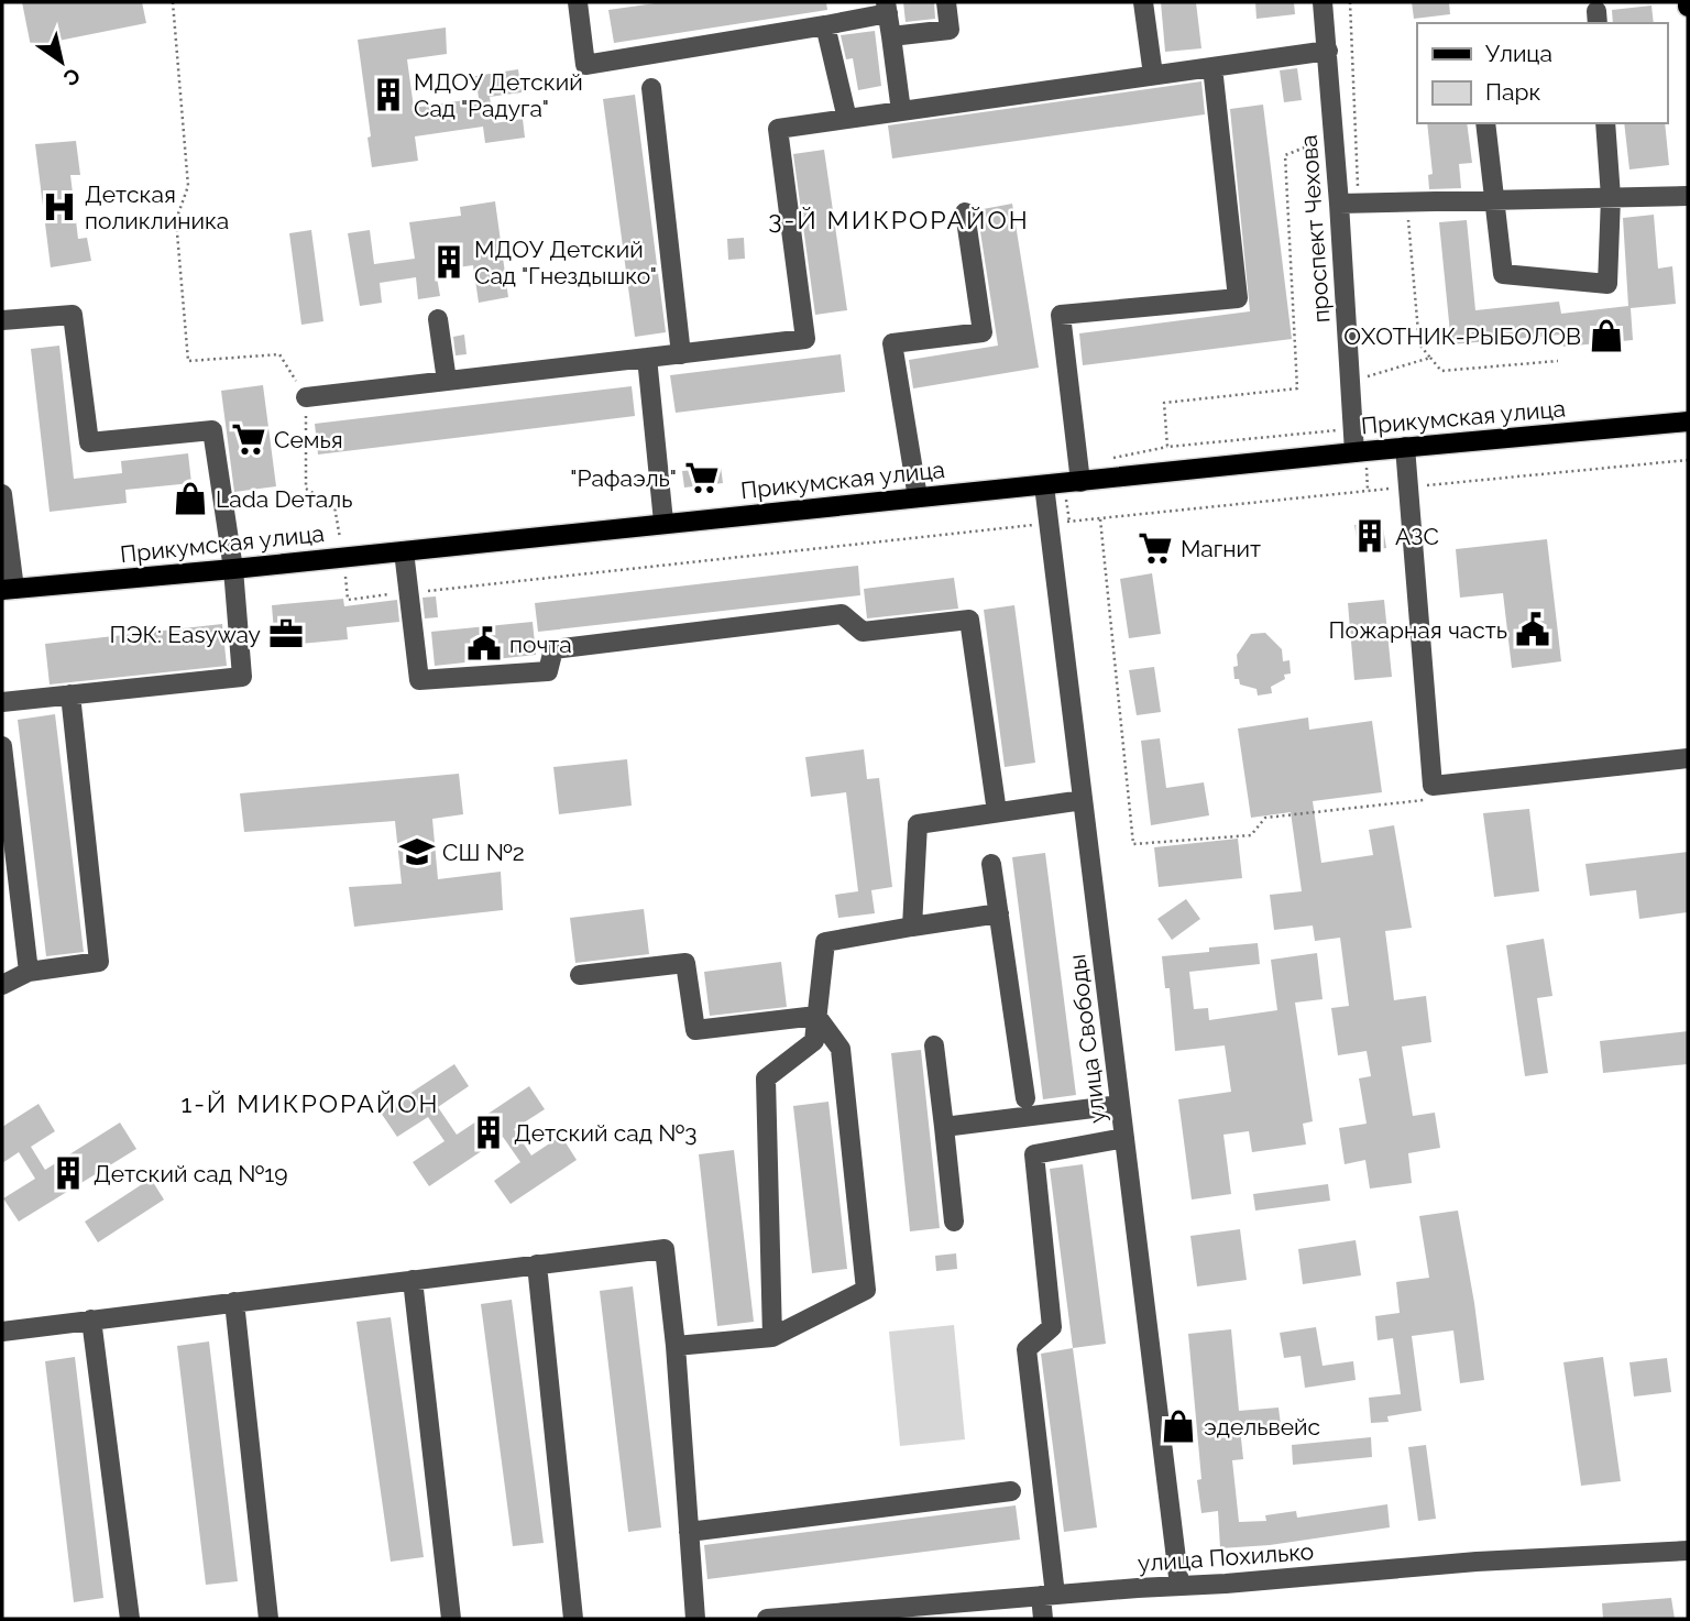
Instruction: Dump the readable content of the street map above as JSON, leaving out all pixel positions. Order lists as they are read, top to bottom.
{
  "streets": {
    "main road": ["Прикумская улица"],
    "street": ["проспект Чехова", "улица Свободы", "улица Похилько"]
  },
  "crossings": [
    ["проспект Чехова", "Прикумская улица"],
    ["Прикумская улица", "улица Свободы"],
    ["улица Свободы", "улица Похилько"]
  ],
  "districts": ["3-Й МИКРОРАЙОН", "1-Й МИКРОРАЙОН"],
  "places": {
    "building": [
      "МДОУ Детский Сад \"Радуга\"",
      "МДОУ Детский Сад \"Гнездышко\"",
      "АЗС",
      "Детский сад №3",
      "Детский сад №19"
    ],
    "hospital": ["Детская поликлиника"],
    "shop": ["ОХОТНИК-РЫБОЛОВ", "Lada Dеталь", "эдельвейс"],
    "supermarket": ["Семья", "\"Рафаэль\"", "Магнит"],
    "public building": ["Пожарная часть", "почта"],
    "office": ["ПЭК: Easyway"],
    "school or university": ["СШ №2"]
  },
  "legend": ["Улица", "Парк"],
  "north": "bottom right"
}
